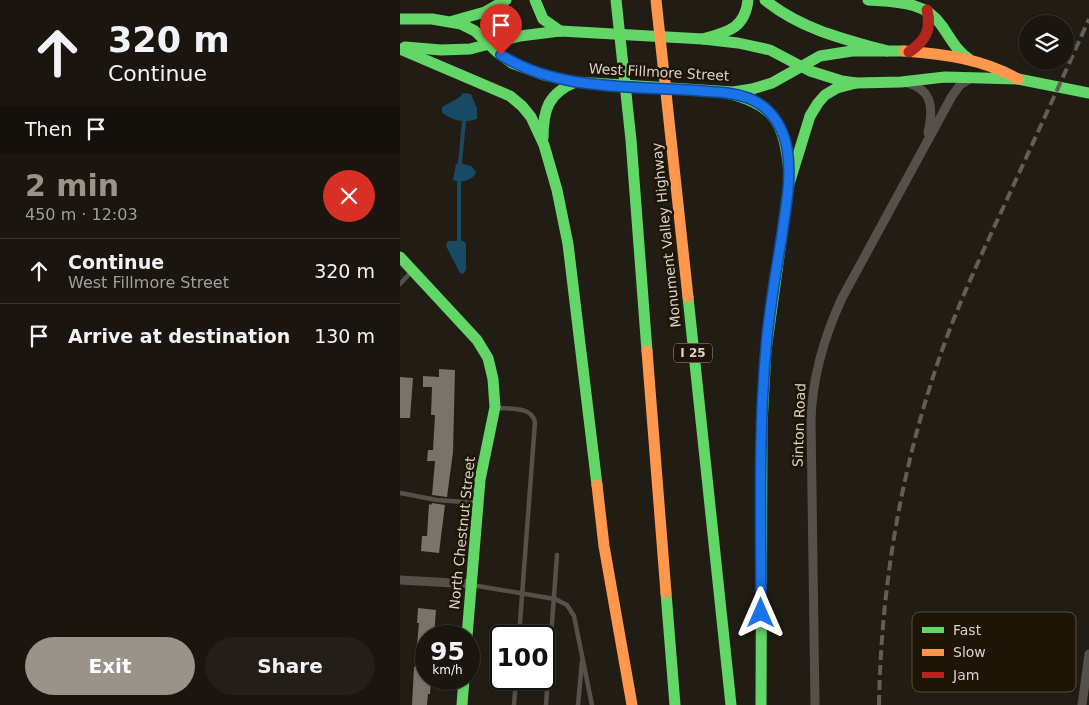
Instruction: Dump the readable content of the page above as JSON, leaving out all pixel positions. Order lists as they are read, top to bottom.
{
  "streets": {
    "main road": [
      "West Fillmore Street",
      "Monument Valley Highway",
      "I 25",
      "North Chestnut Street"
    ],
    "street": ["Sinton Road"]
  },
  "crossings": [
    ["West Fillmore Street", "Sinton Road"]
  ],
  "legend": ["Fast", "Slow", "Jam"],
  "page": {
    "turn": ["320 m", "Continue"],
    "then": "Then",
    "heading": ["2 min", "450 m · 12:03"],
    "list": [
      {
        "name": "Continue",
        "note": "West Fillmore Street",
        "value": "320 m"
      },
      {
        "name": "Arrive at destination",
        "value": "130 m"
      }
    ],
    "speed": "95 km/h",
    "limit": "100",
    "buttons": ["Exit", "Share"]
  }
}
